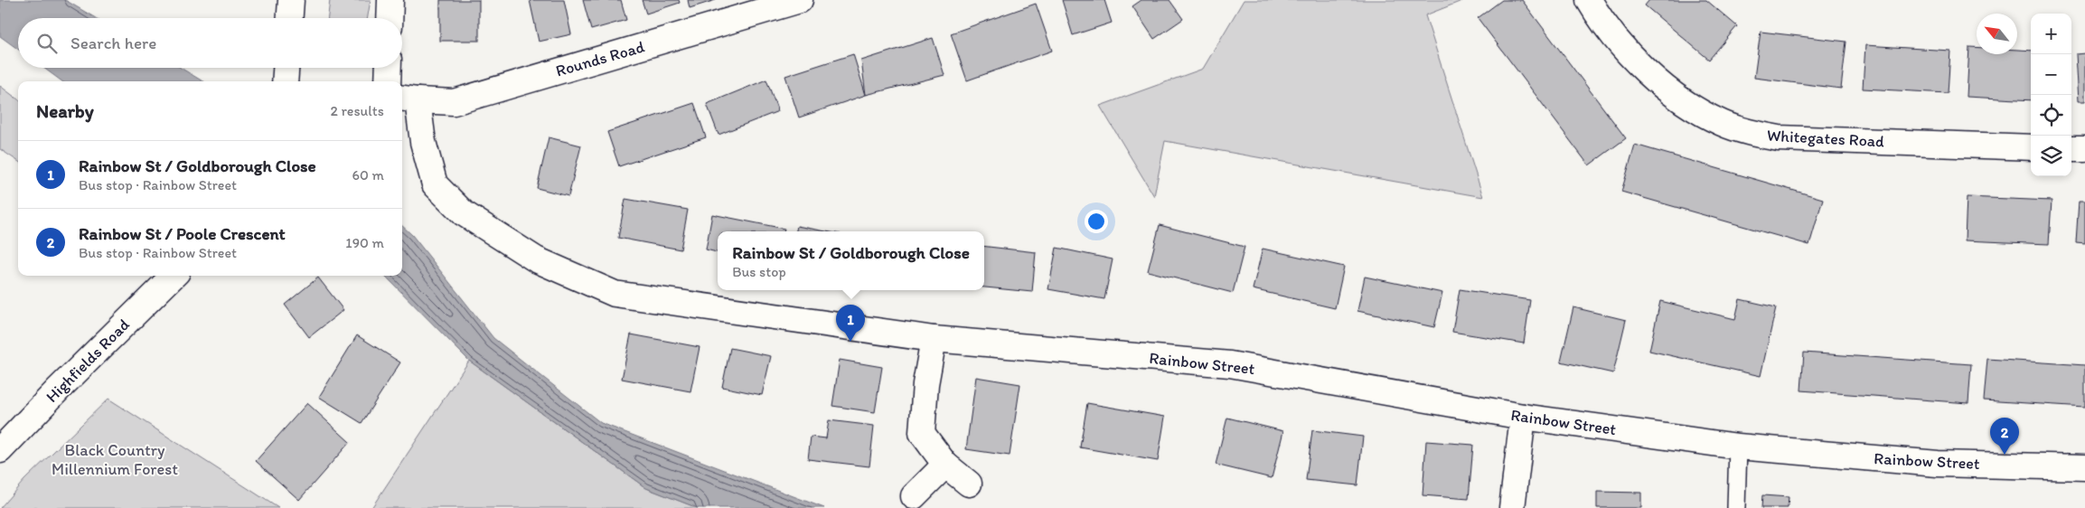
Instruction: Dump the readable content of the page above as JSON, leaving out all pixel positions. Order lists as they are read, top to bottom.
{
  "streets": {
    "street": [
      "Rounds Road",
      "Whitegates Road",
      "Highfields Road",
      "Rainbow Street"
    ]
  },
  "crossings": [
    ["Rounds Road", "Rainbow Street"]
  ],
  "parks": ["Black Country Millennium Forest"],
  "north": "top left",
  "page": {
    "map_buttons": ["+", "−"],
    "search": "Search here",
    "heading": ["Nearby", "2 results"],
    "list": [
      {
        "mark": "1",
        "name": "Rainbow St / Goldborough Close",
        "note": "Bus stop · Rainbow Street",
        "value": "60 m"
      },
      {
        "mark": "2",
        "name": "Rainbow St / Poole Crescent",
        "note": "Bus stop · Rainbow Street",
        "value": "190 m"
      }
    ],
    "popup": ["Rainbow St / Goldborough Close", "Bus stop"],
    "pins": ["1", "2"]
  }
}
